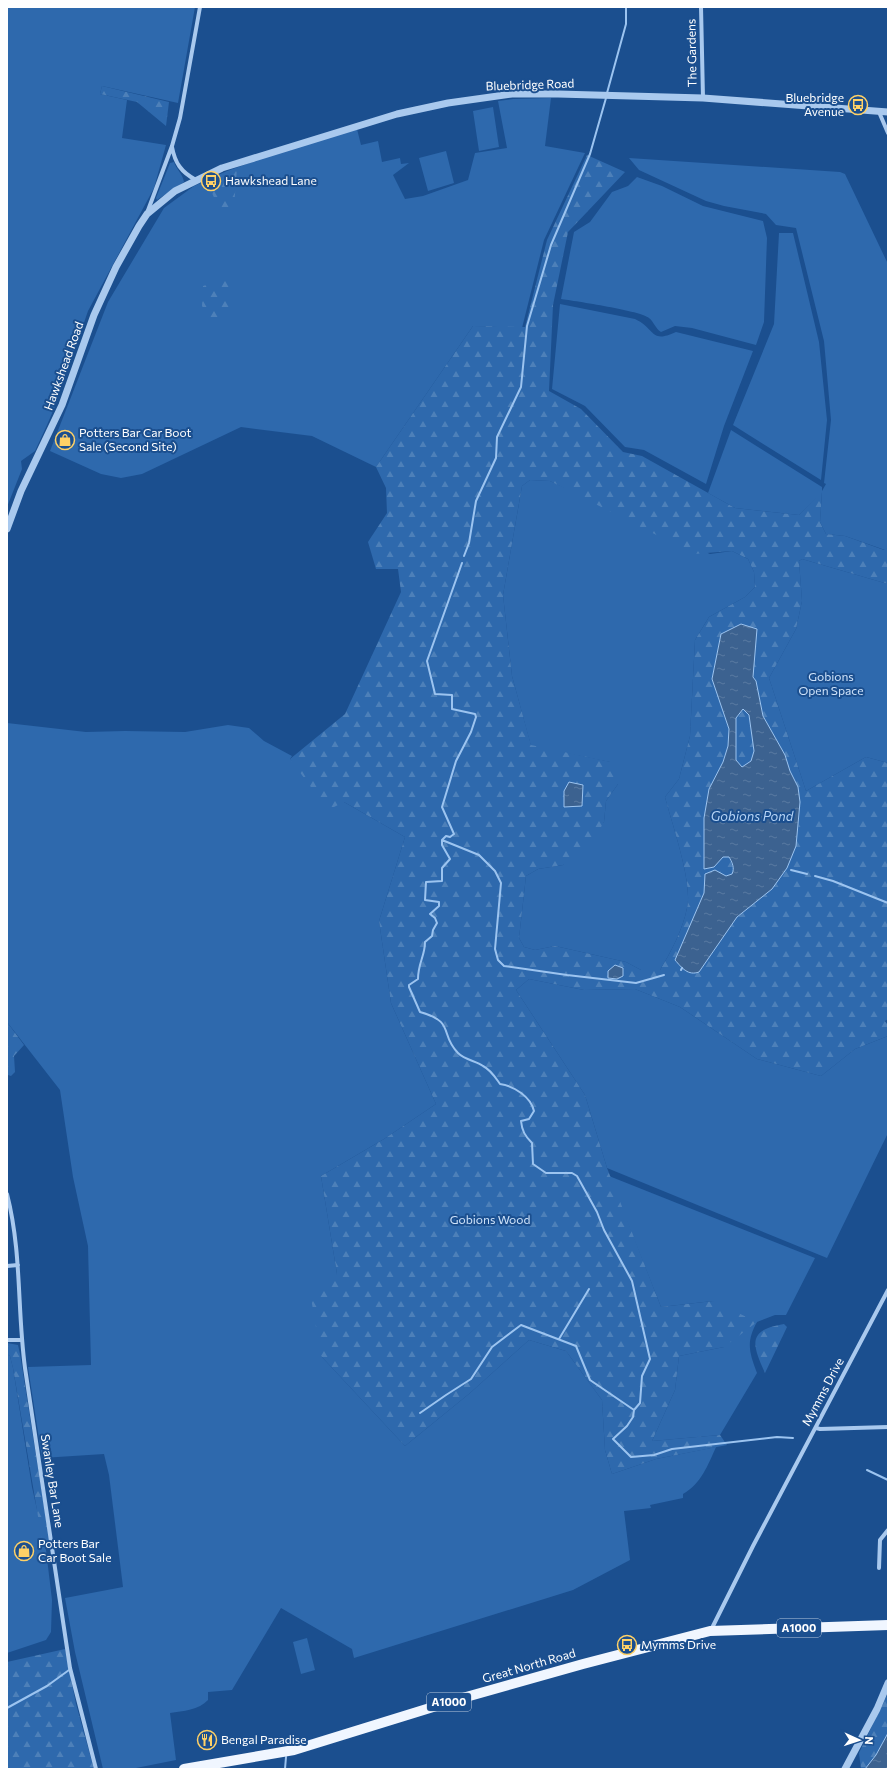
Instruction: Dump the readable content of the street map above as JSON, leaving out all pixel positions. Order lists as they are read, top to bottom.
{
  "streets": {
    "main road": ["A1000", "Great North Road"],
    "street": [
      "The Gardens",
      "Bluebridge Road",
      "Hawkshead Road",
      "Mymms Drive",
      "Swanley Bar Lane"
    ]
  },
  "crossings": [
    ["The Gardens", "Bluebridge Road"],
    ["Bluebridge Road", "Hawkshead Road"],
    ["Mymms Drive", "Great North Road"]
  ],
  "water": ["Gobions Pond"],
  "parks": ["Gobions Open Space", "Gobions Wood"],
  "places": {
    "bus stop": ["Bluebridge Avenue", "Hawkshead Lane", "Mymms Drive"],
    "shop": ["Potters Bar Car Boot Sale (Second Site)", "Potters Bar Car Boot Sale"],
    "restaurant": ["Bengal Paradise"]
  },
  "north": "right"
}
